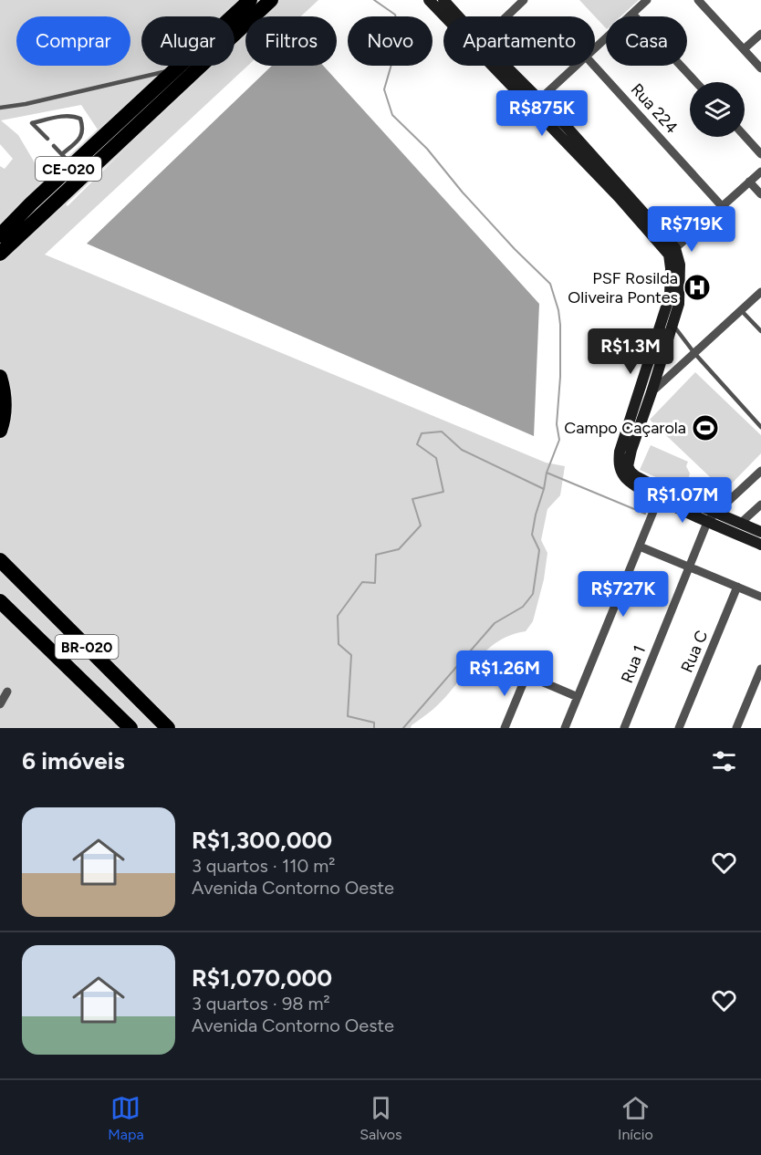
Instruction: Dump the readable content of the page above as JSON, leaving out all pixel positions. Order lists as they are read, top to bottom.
{
  "streets": {
    "highway": ["CE-020", "BR-020"],
    "street": ["Rua 224", "Rua C", "Rua 1"]
  },
  "places": {
    "hospital": ["PSF Rosilda Oliveira Pontes"],
    "sports": ["Campo Caçarola"]
  },
  "page": {
    "chip": [
      "Comprar",
      "Alugar",
      "Filtros",
      "Novo",
      "Apartamento",
      "Casa"
    ],
    "price": [
      "R$875K",
      "R$719K",
      "R$1.3M",
      "R$1.07M",
      "R$727K",
      "R$1.26M"
    ],
    "heading": "6 imóveis",
    "list": [
      {
        "name": "R$1,300,000",
        "note": "3 quartos · 110 m² · Avenida Contorno Oeste"
      },
      {
        "name": "R$1,070,000",
        "note": "3 quartos · 98 m² · Avenida Contorno Oeste"
      }
    ],
    "tabs": ["Mapa", "Salvos", "Início"]
  }
}
